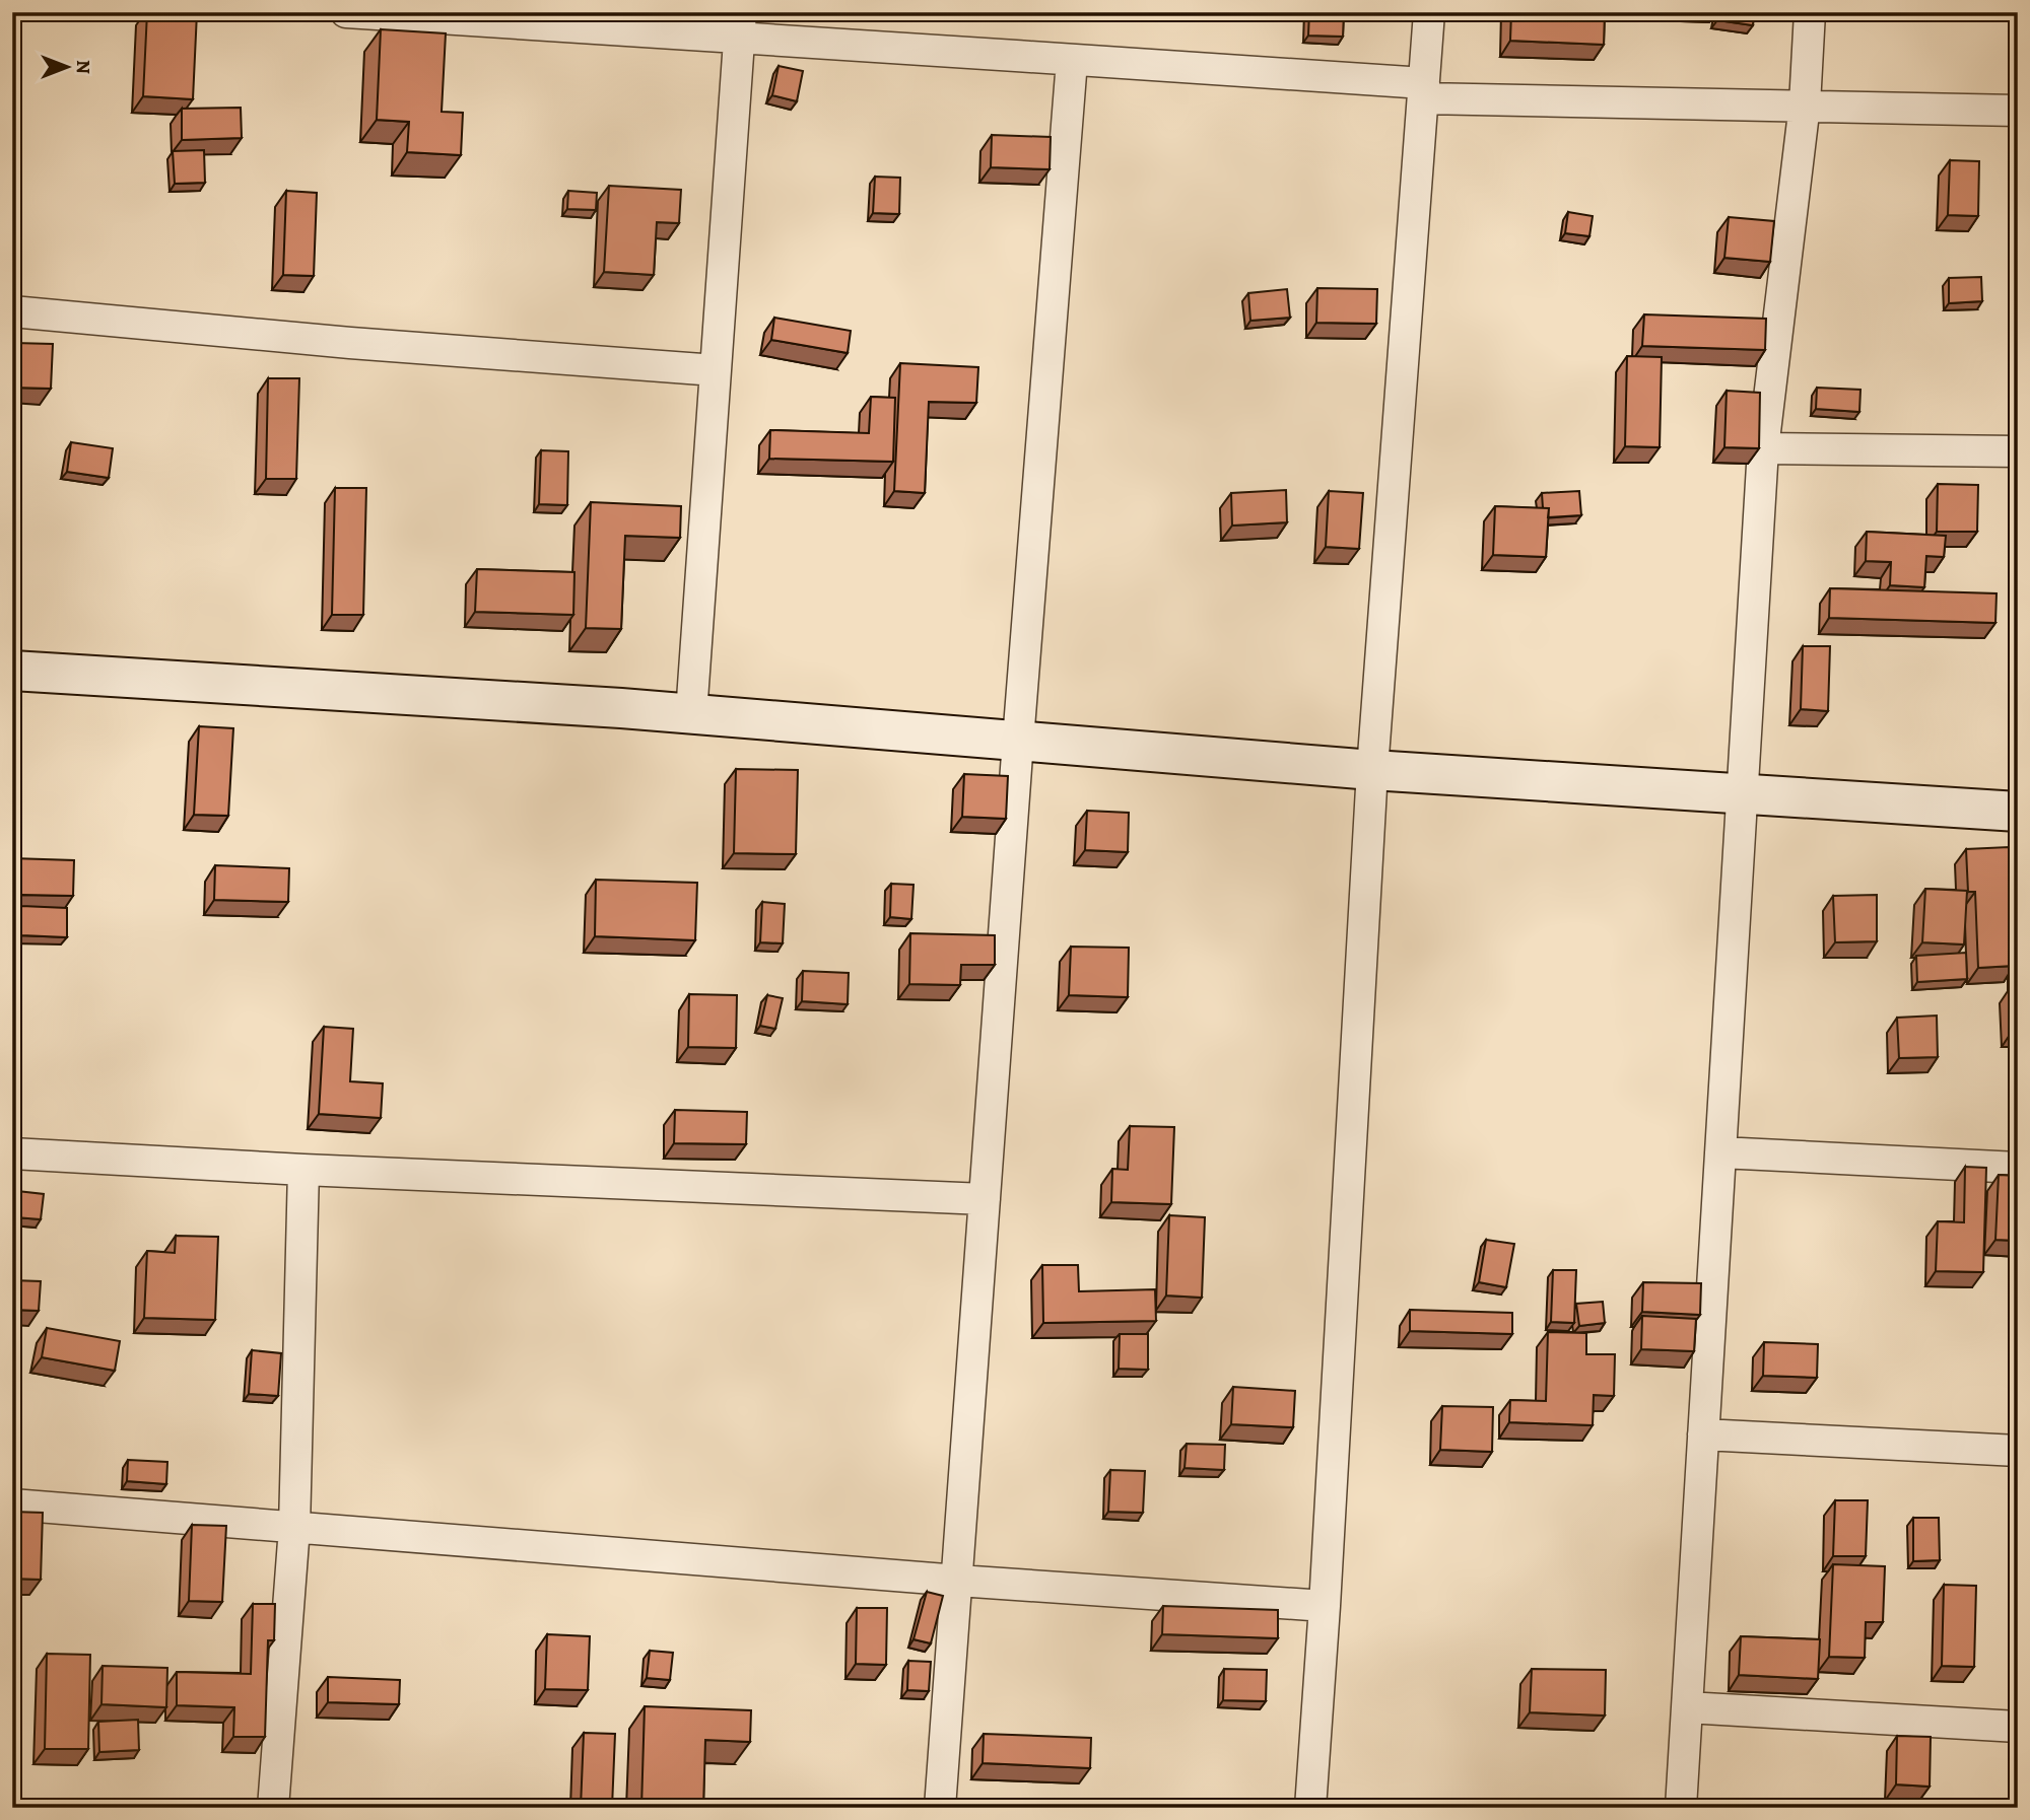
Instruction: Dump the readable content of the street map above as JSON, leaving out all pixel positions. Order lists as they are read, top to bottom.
{
  "north": "right"
}
